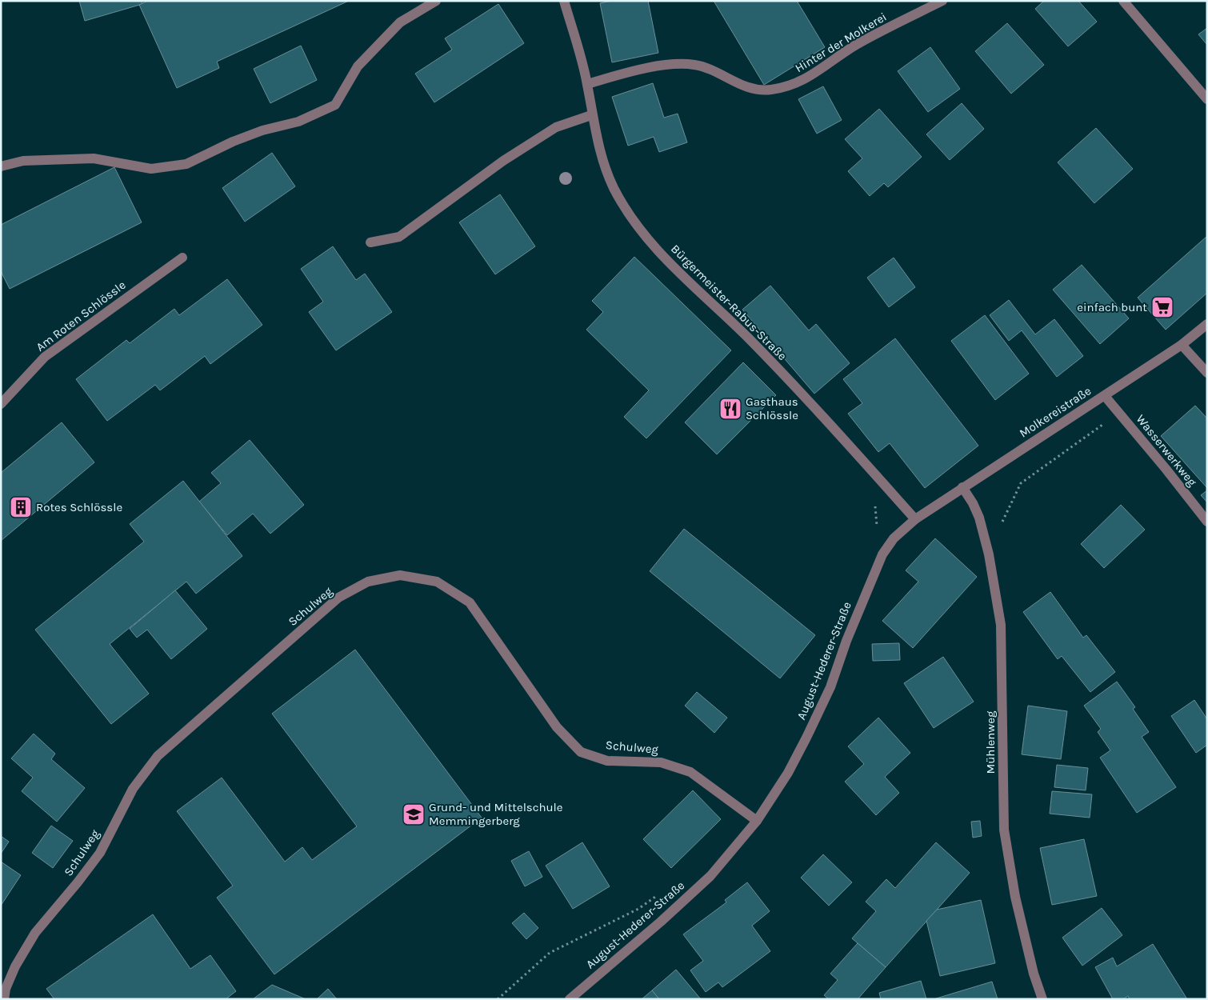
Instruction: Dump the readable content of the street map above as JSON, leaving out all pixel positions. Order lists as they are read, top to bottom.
{
  "streets": {
    "street": [
      "Hinter der Molkerei",
      "Bürgermeister-Rabus-Straße",
      "Am Roten Schlössle",
      "Molkereistraße",
      "Wasserwerkweg",
      "Schulweg",
      "August-Hederer-Straße",
      "Mühlenweg"
    ]
  },
  "crossings": [
    ["Hinter der Molkerei", "Bürgermeister-Rabus-Straße"],
    ["Bürgermeister-Rabus-Straße", "Molkereistraße"],
    ["Bürgermeister-Rabus-Straße", "August-Hederer-Straße"],
    ["Molkereistraße", "Wasserwerkweg"],
    ["Molkereistraße", "August-Hederer-Straße"],
    ["Molkereistraße", "Mühlenweg"],
    ["Schulweg", "August-Hederer-Straße"]
  ],
  "places": {
    "supermarket": ["einfach bunt"],
    "restaurant": ["Gasthaus Schlössle"],
    "building": ["Rotes Schlössle"],
    "school or university": ["Grund- und Mittelschule Memmingerberg"]
  }
}
